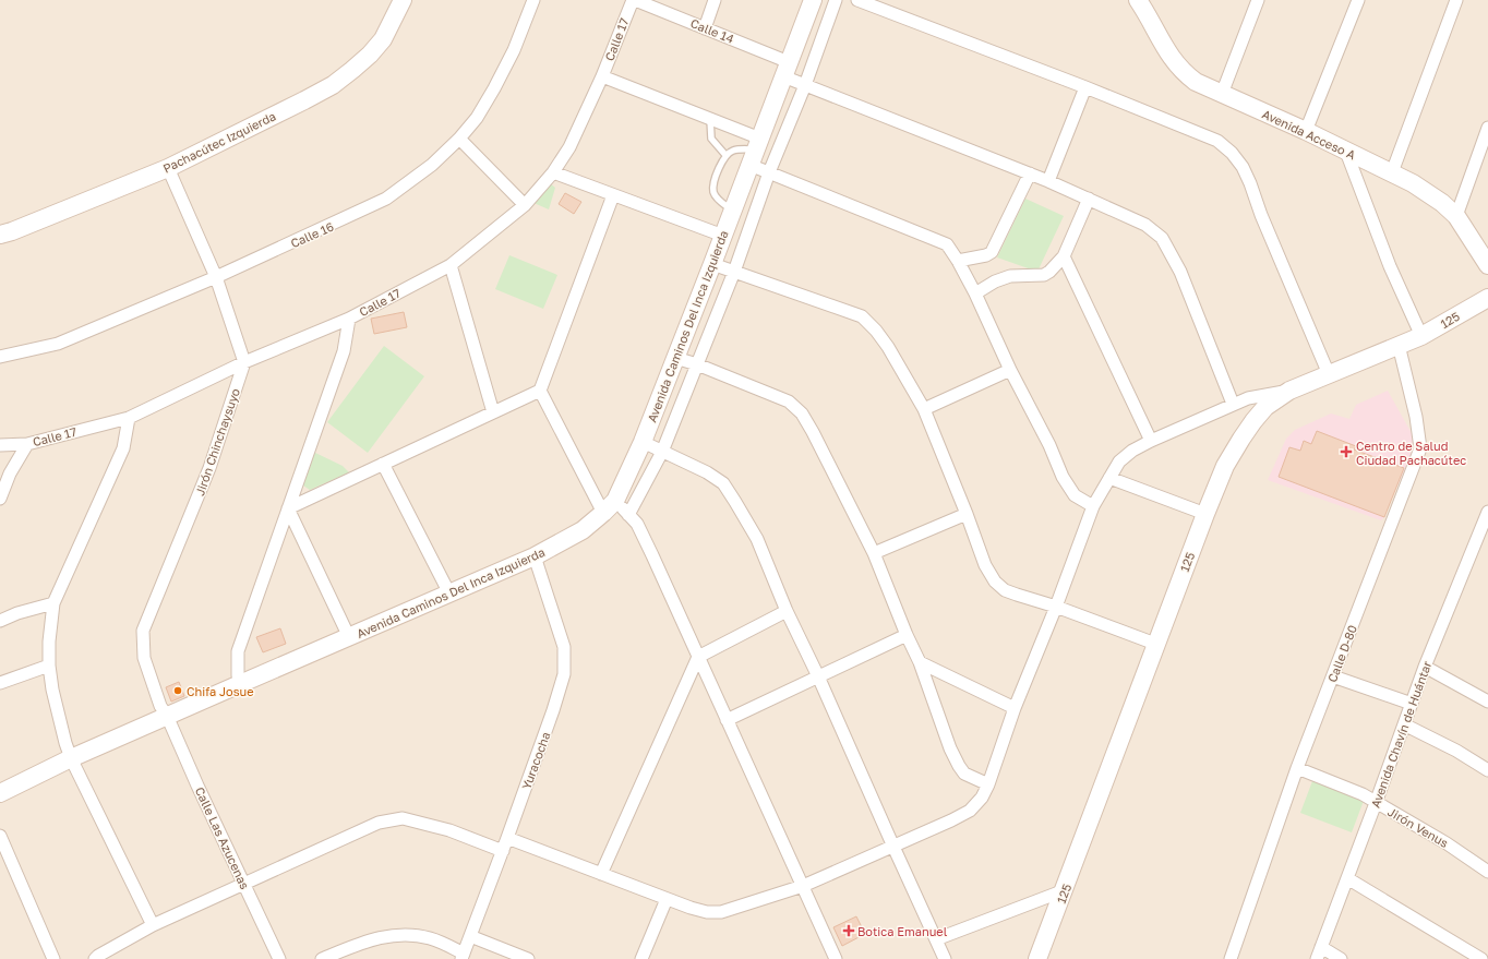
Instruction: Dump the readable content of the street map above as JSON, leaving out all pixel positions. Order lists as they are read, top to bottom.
{
  "streets": {
    "main road": [
      "Avenida Acceso A",
      "Pachacútec Izquierda",
      "125",
      "Avenida Caminos Del Inca Izquierda"
    ],
    "street": [
      "Calle 14",
      "Calle 17",
      "Calle 16",
      "Jirón Chinchaysuyo",
      "Calle D-80",
      "Avenida Chavín de Huántar",
      "Yuracocha",
      "Jirón Venus",
      "Calle Las Azucenas"
    ]
  },
  "crossings": [
    ["Calle 14", "Calle 17"],
    ["Calle 14", "Avenida Caminos Del Inca Izquierda"],
    ["Calle 17", "Jirón Chinchaysuyo"],
    ["125", "Calle D-80"],
    ["Avenida Caminos Del Inca Izquierda", "Jirón Chinchaysuyo"],
    ["Avenida Caminos Del Inca Izquierda", "Yuracocha"],
    ["Avenida Caminos Del Inca Izquierda", "Calle Las Azucenas"],
    ["Jirón Chinchaysuyo", "Calle Las Azucenas"],
    ["Calle D-80", "Jirón Venus"],
    ["Avenida Chavín de Huántar", "Jirón Venus"]
  ],
  "places": {
    "health": ["Centro de Salud Ciudad Pachacútec", "Botica Emanuel"],
    "other": ["Chifa Josue"]
  }
}
